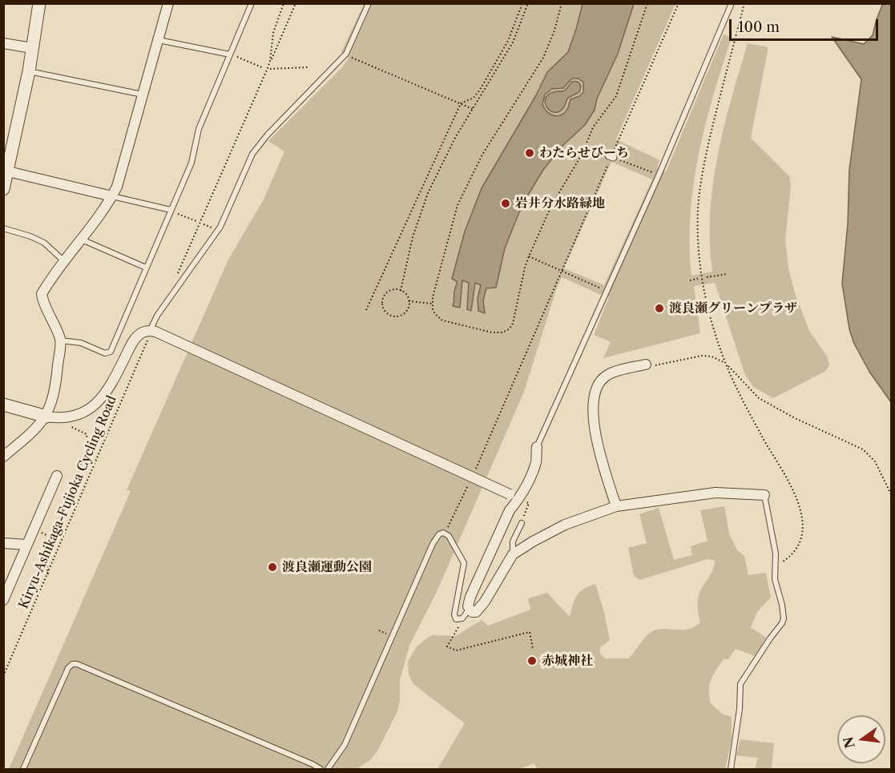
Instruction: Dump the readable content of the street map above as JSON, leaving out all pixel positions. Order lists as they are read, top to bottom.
{
  "streets": {
    "path": ["Kiryu-Ashikaga-Fujioka Cycling Road"]
  },
  "places": [
    "わたらせびーち",
    "岩井分水路緑地",
    "渡良瀬グリーンプラザ",
    "渡良瀬運動公園",
    "赤城神社"
  ],
  "scale_bar": "100 m",
  "north": "left"
}
